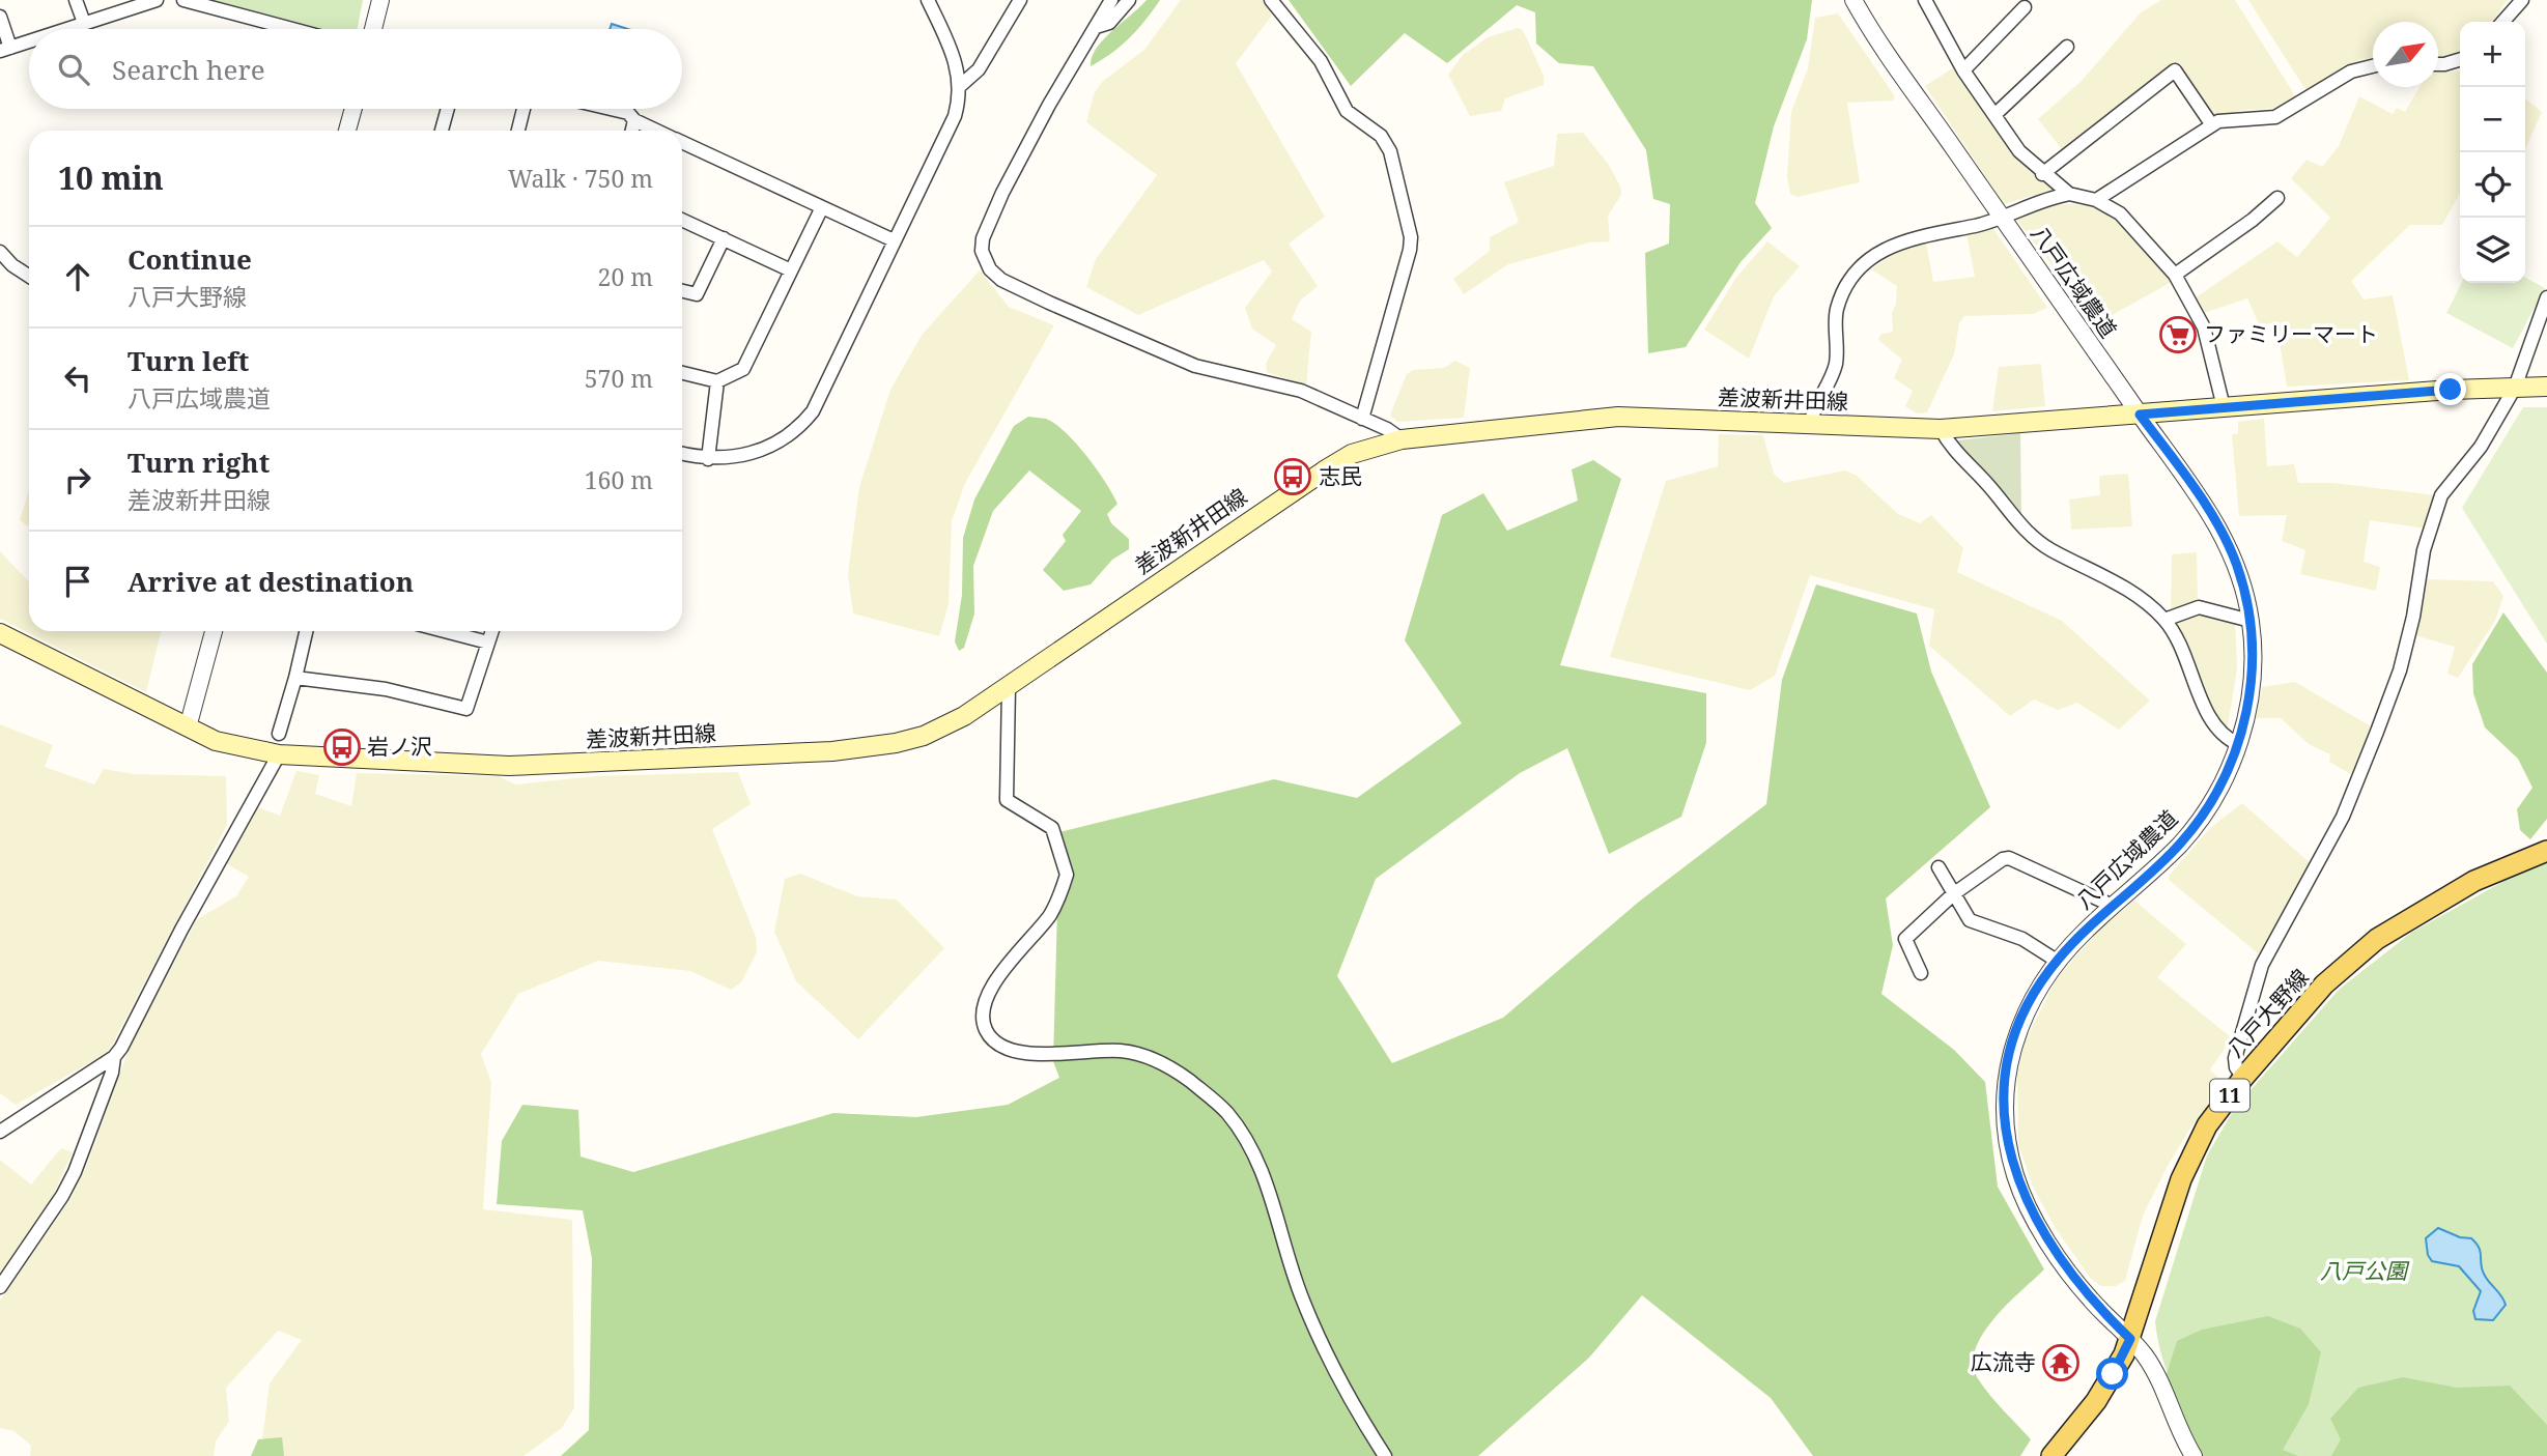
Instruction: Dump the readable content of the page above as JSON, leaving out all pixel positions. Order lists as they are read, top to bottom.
{
  "streets": {
    "main road": ["差波新井田線", "八戸大野線", "11"],
    "street": ["八戸広域農道"]
  },
  "crossings": [
    ["八戸広域農道", "差波新井田線"],
    ["八戸広域農道", "八戸大野線"]
  ],
  "parks": ["八戸公園"],
  "places": {
    "supermarket": ["ファミリーマート"],
    "bus stop": ["志民", "岩ノ沢"],
    "temple": ["広流寺"]
  },
  "north": "top right",
  "page": {
    "map_buttons": ["+", "−"],
    "search": "Search here",
    "heading": ["10 min", "Walk · 750 m"],
    "list": [
      ["Continue", "八戸大野線", "20 m"],
      ["Turn left", "八戸広域農道", "570 m"],
      ["Turn right", "差波新井田線", "160 m"],
      "Arrive at destination"
    ]
  }
}
